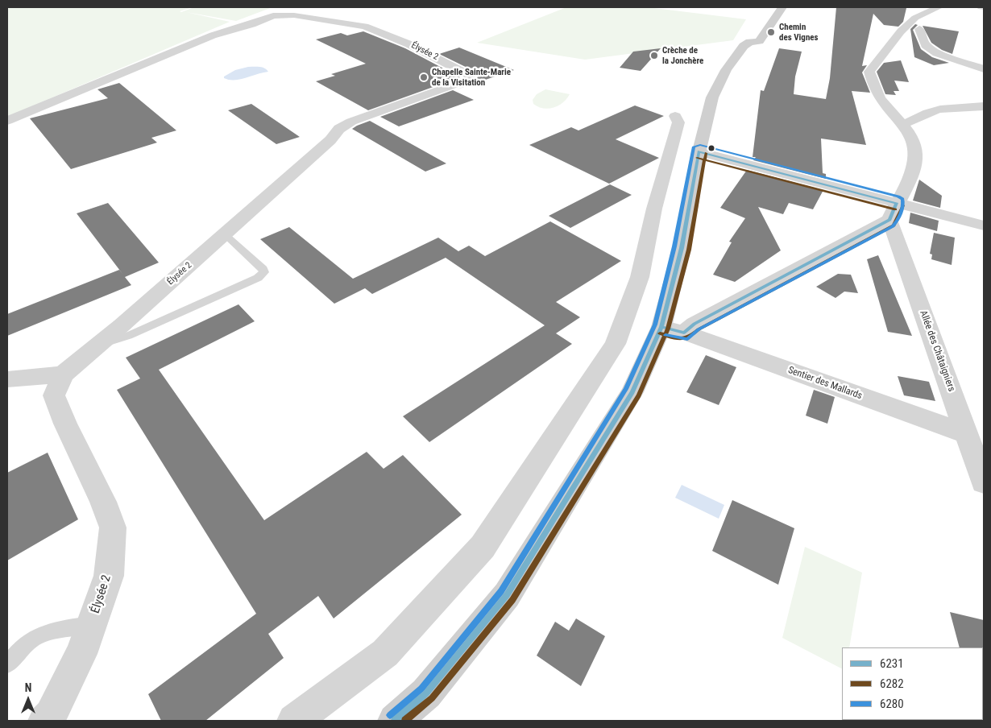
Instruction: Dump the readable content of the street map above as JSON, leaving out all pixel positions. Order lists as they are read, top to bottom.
{
  "streets": {
    "street": ["Élysée 2", "Allée des Châtaigniers", "Sentier des Mallards"]
  },
  "crossings": [
    ["Allée des Châtaigniers", "Sentier des Mallards"]
  ],
  "places": ["Chemin des Vignes", "Crèche de la Jonchère", "Chapelle Sainte-Marie de la Visitation"],
  "lines": ["transit line 6280", "transit line 6231", "transit line 6282"],
  "legend": ["6231", "6282", "6280"],
  "north": "top"
}
